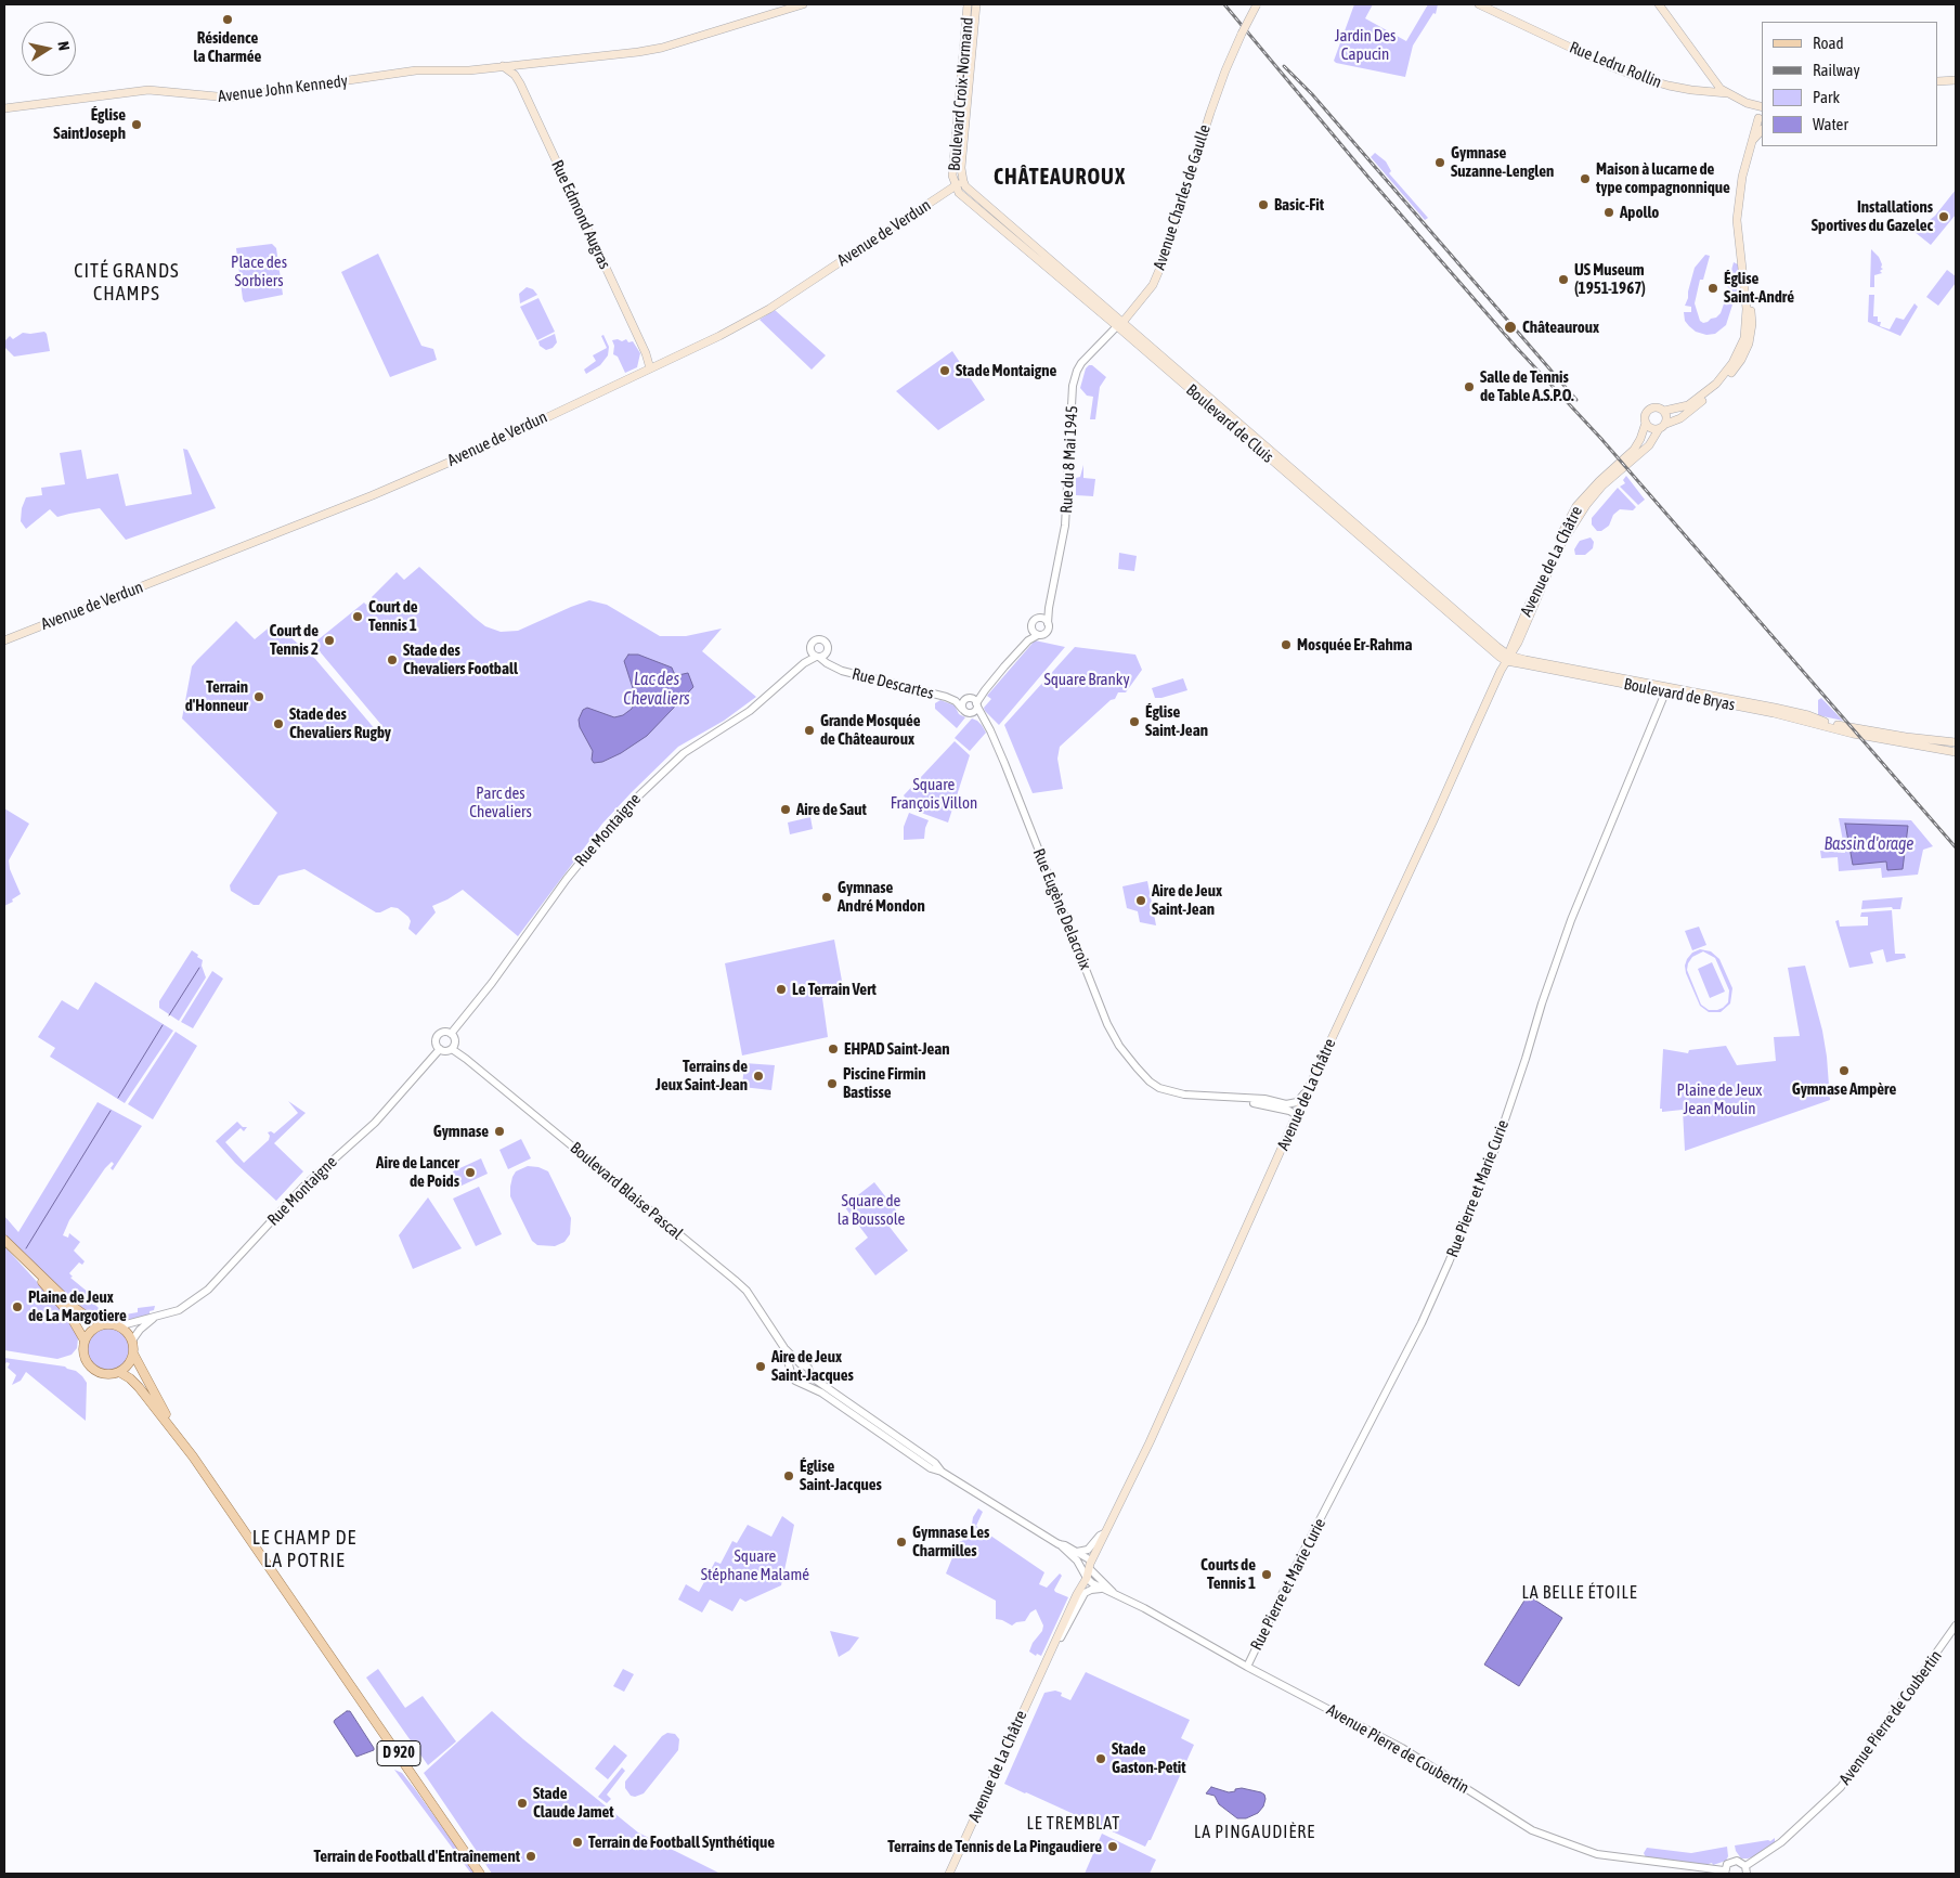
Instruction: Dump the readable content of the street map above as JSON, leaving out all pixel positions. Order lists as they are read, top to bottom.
{
  "streets": {
    "main road": [
      "Rue Ledru Rollin",
      "Avenue John Kennedy",
      "Boulevard Croix-Normand",
      "Avenue Charles de Gaulle",
      "Rue Edmond Augras",
      "Avenue de Verdun",
      "Boulevard de Cluis",
      "Avenue de La Châtre",
      "Boulevard de Bryas",
      "D 920"
    ],
    "street": [
      "Rue du 8 Mai 1945",
      "Rue Descartes",
      "Rue Montaigne",
      "Rue Eugène Delacroix",
      "Rue Pierre et Marie Curie",
      "Boulevard Blaise Pascal",
      "Avenue Pierre de Coubertin"
    ]
  },
  "crossings": [
    ["Avenue John Kennedy", "Rue Edmond Augras"],
    ["Boulevard Croix-Normand", "Avenue de Verdun"],
    ["Boulevard Croix-Normand", "Boulevard de Cluis"],
    ["Avenue Charles de Gaulle", "Boulevard de Cluis"],
    ["Avenue Charles de Gaulle", "Rue du 8 Mai 1945"],
    ["Rue Edmond Augras", "Avenue de Verdun"],
    ["Avenue de Verdun", "Boulevard de Cluis"],
    ["Boulevard de Cluis", "Rue du 8 Mai 1945"],
    ["Boulevard de Cluis", "Avenue de La Châtre"],
    ["Boulevard de Cluis", "Boulevard de Bryas"],
    ["Avenue de La Châtre", "Boulevard de Bryas"],
    ["Avenue de La Châtre", "Rue Eugène Delacroix"],
    ["Avenue de La Châtre", "Avenue Pierre de Coubertin"],
    ["Rue Descartes", "Rue Montaigne"],
    ["Rue Descartes", "Rue Eugène Delacroix"],
    ["Boulevard de Bryas", "Rue Pierre et Marie Curie"],
    ["Rue Montaigne", "Boulevard Blaise Pascal"],
    ["Rue Montaigne", "D 920"],
    ["Rue Pierre et Marie Curie", "Avenue Pierre de Coubertin"]
  ],
  "districts": [
    "CHÂTEAUROUX",
    "CITÉ GRANDS CHAMPS",
    "LE CHAMP DE LA POTRIE",
    "LA BELLE ÉTOILE",
    "LE TREMBLAT",
    "LA PINGAUDIÈRE"
  ],
  "water": ["Lac des Chevaliers", "Bassin d'orage"],
  "parks": [
    "Jardin Des Capucin",
    "Place des Sorbiers",
    "Square Branky",
    "Square François Villon",
    "Parc des Chevaliers",
    "Plaine de Jeux Jean Moulin",
    "Square de la Boussole",
    "Square Stéphane Malamé"
  ],
  "places": [
    "Résidence la Charmée",
    "Église SaintJoseph",
    "Gymnase Suzanne-Lenglen",
    "Maison à lucarne de type compagnonnique",
    "Basic-Fit",
    "Apollo",
    "Installations Sportives du Gazelec",
    "US Museum (1951-1967)",
    "Église Saint-André",
    "Châteauroux",
    "Stade Montaigne",
    "Salle de Tennis de Table A.S.P.O.",
    "Court de Tennis 1",
    "Court de Tennis 2",
    "Mosquée Er-Rahma",
    "Stade des Chevaliers Football",
    "Terrain d'Honneur",
    "Église Saint-Jean",
    "Stade des Chevaliers Rugby",
    "Grande Mosquée de Châteauroux",
    "Aire de Saut",
    "Gymnase André Mondon",
    "Aire de Jeux Saint-Jean",
    "Le Terrain Vert",
    "EHPAD Saint-Jean",
    "Gymnase Ampère",
    "Terrains de Jeux Saint-Jean",
    "Piscine Firmin Bastisse",
    "Gymnase",
    "Aire de Lancer de Poids",
    "Plaine de Jeux de La Margotiere",
    "Aire de Jeux Saint-Jacques",
    "Église Saint-Jacques",
    "Gymnase Les Charmilles",
    "Courts de Tennis 1",
    "Stade Gaston-Petit",
    "Stade Claude Jamet",
    "Terrain de Football Synthétique",
    "Terrains de Tennis de La Pingaudiere",
    "Terrain de Football d'Entraînement"
  ],
  "legend": [
    "Road",
    "Railway",
    "Park",
    "Water"
  ],
  "north": "right"
}
